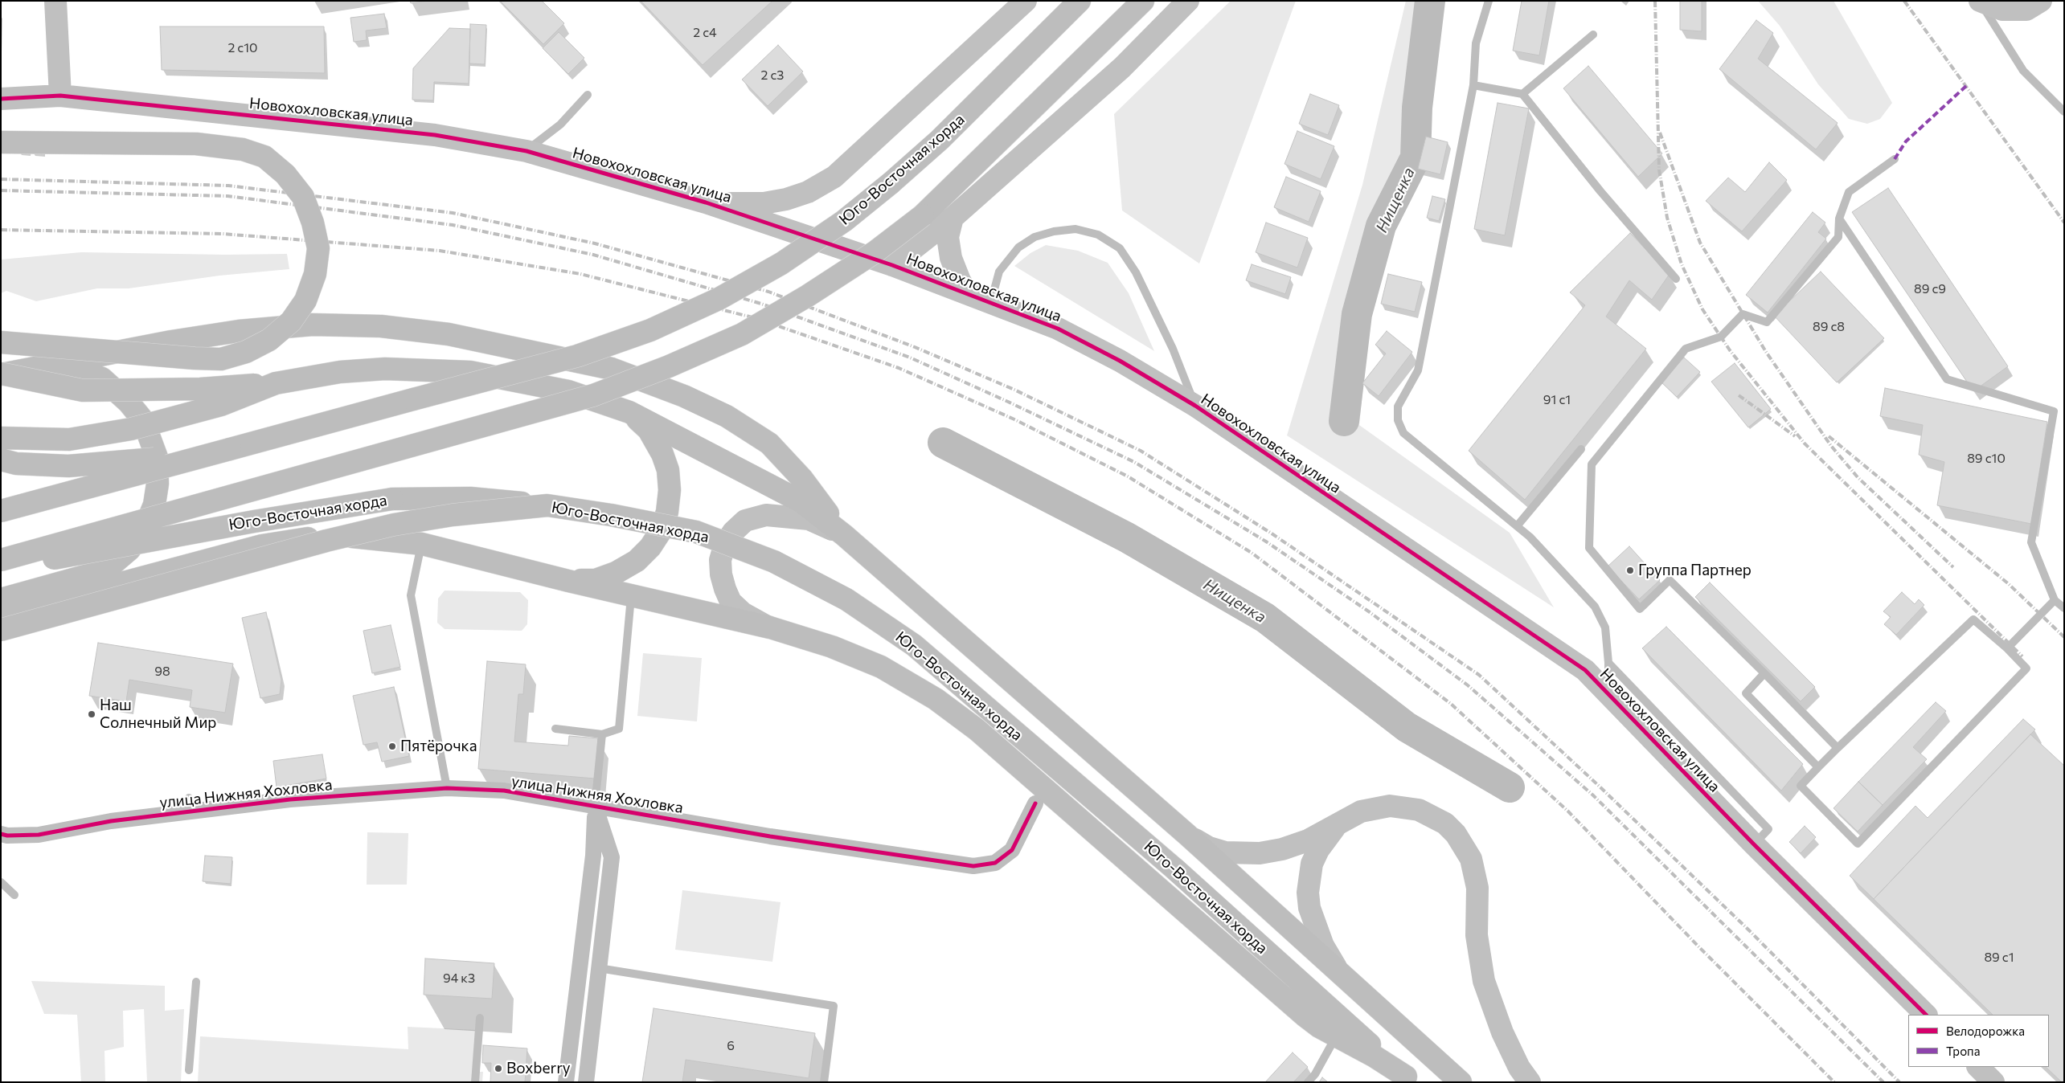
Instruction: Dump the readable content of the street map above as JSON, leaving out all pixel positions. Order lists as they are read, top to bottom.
{
  "streets": {
    "main road": ["Юго-Восточная хорда"],
    "street": ["Новохохловская улица", "улица Нижняя Хохловка"]
  },
  "water": ["Нищенка"],
  "places": [
    "Группа Партнер",
    "Наш Солнечный Мир",
    "Пятёрочка",
    "Boxberry"
  ],
  "house_numbers": [
    "2 с4",
    "2 с10",
    "2 с3",
    "89 с9",
    "89 с8",
    "91 с1",
    "89 с10",
    "98",
    "89 с1",
    "94 к3",
    "6"
  ],
  "legend": ["Велодорожка", "Тропа"]
}
